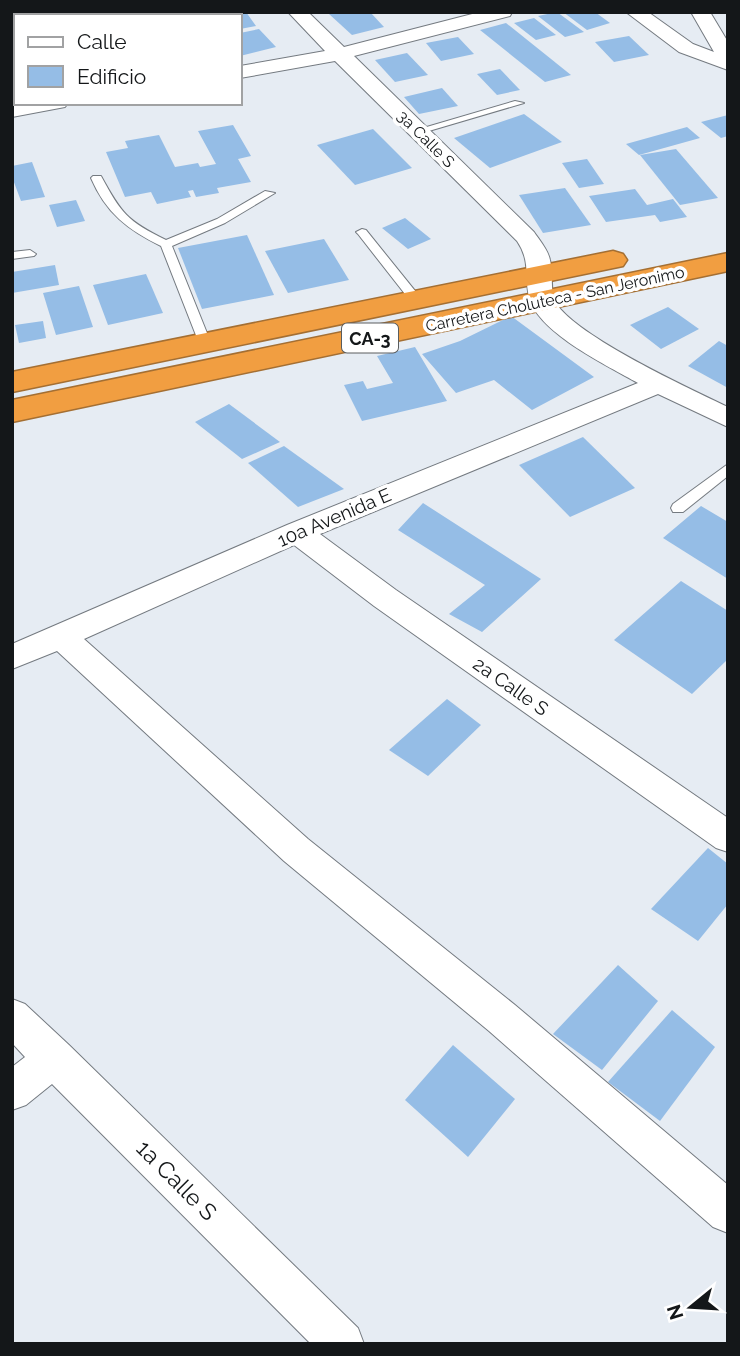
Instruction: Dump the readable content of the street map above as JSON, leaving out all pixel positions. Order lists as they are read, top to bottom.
{
  "streets": {
    "highway": ["Carretera Choluteca - San Jeronimo", "CA-3"],
    "street": [
      "3a Calle S",
      "10a Avenida E",
      "2a Calle S",
      "1a Calle S"
    ]
  },
  "crossings": [
    ["3a Calle S", "Carretera Choluteca - San Jeronimo"],
    ["3a Calle S", "10a Avenida E"],
    ["10a Avenida E", "2a Calle S"]
  ],
  "legend": ["Calle", "Edificio"],
  "north": "left"
}
